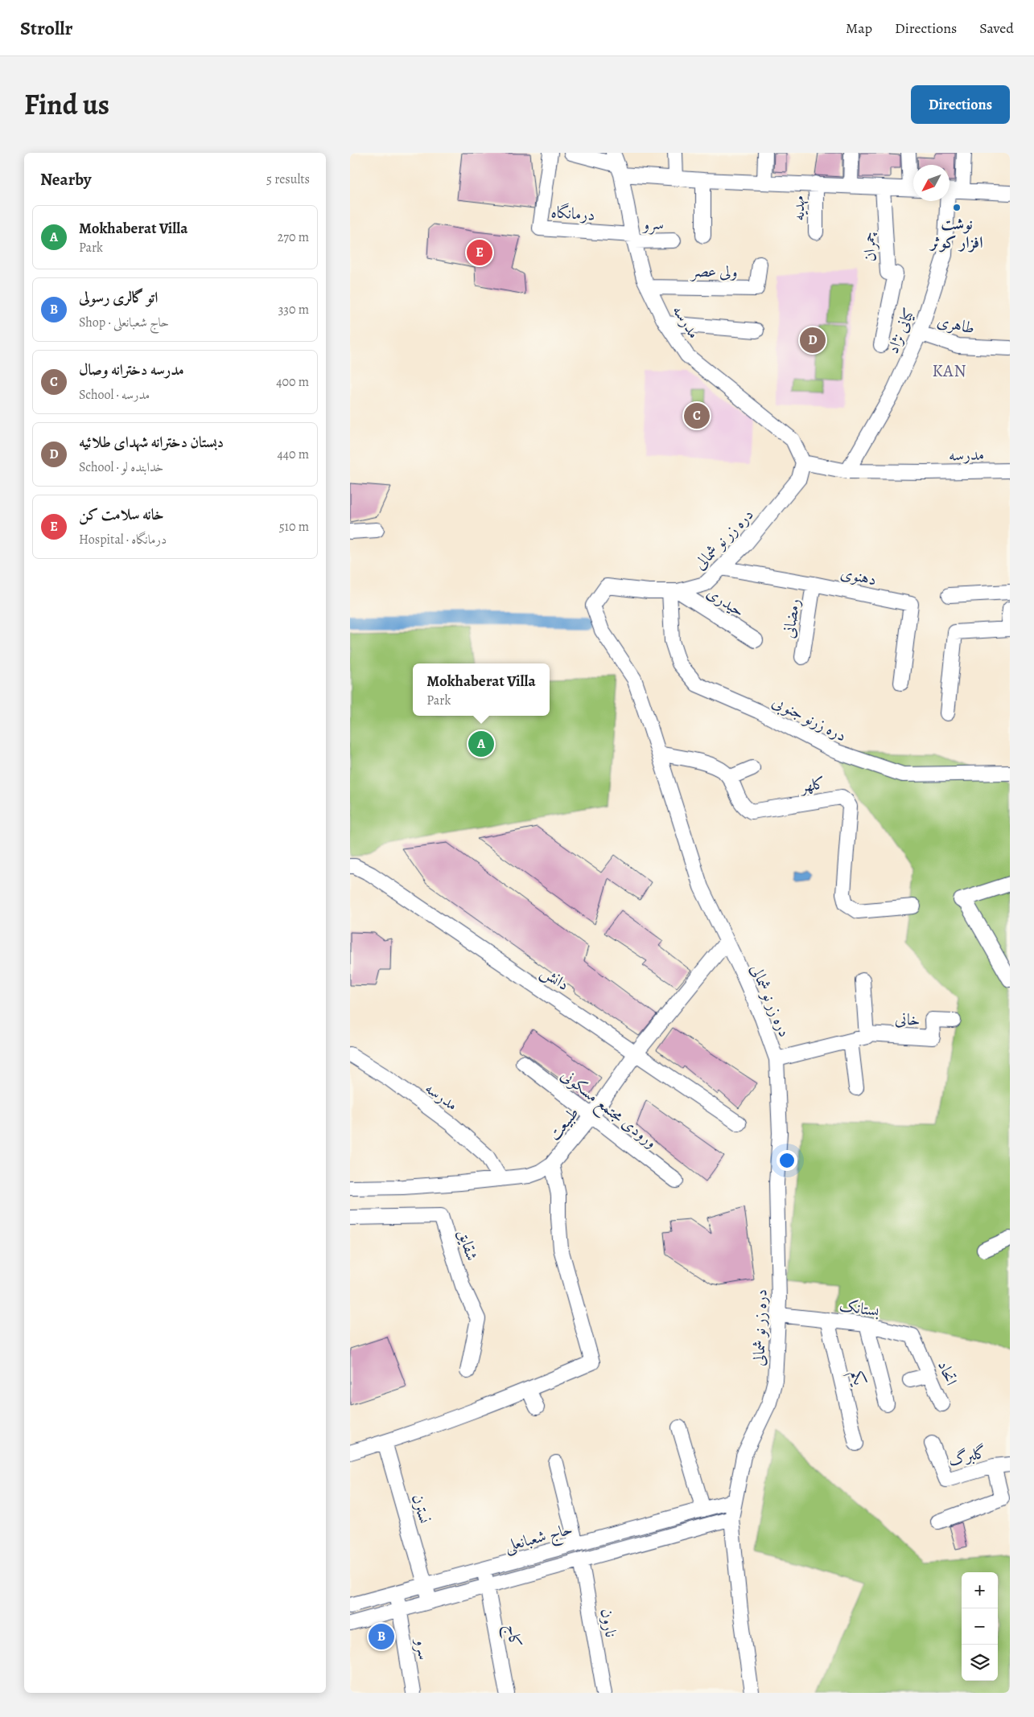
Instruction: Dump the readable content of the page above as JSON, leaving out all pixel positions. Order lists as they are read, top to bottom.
{
  "streets": {
    "street": [
      "مهدیه",
      "درمانگاه",
      "سرو",
      "چمران",
      "ولی عصر",
      "مدرسه",
      "طاهری",
      "کیانی نژاد",
      "دره زر نو شمالی",
      "دهنوی",
      "حیدری",
      "رمضانی",
      "دره زرنو جنوبی",
      "کلهر",
      "دانش",
      "خانی",
      "ورودی مجتمع مسکونی",
      "طبیعت",
      "شقایق",
      "بستانک",
      "اتحاد",
      "یکم",
      "گلبرگ",
      "نسترن",
      "حاج شعبانعلی",
      "نارون",
      "کاج"
    ]
  },
  "crossings": [
    ["درمانگاه", "سرو"],
    ["درمانگاه", "مدرسه"],
    ["سرو", "مدرسه"],
    ["سرو", "حاج شعبانعلی"],
    ["ولی عصر", "مدرسه"],
    ["مدرسه", "کیانی نژاد"],
    ["مدرسه", "دره زر نو شمالی"],
    ["مدرسه", "طبیعت"],
    ["طاهری", "کیانی نژاد"],
    ["دره زر نو شمالی", "دهنوی"],
    ["دره زر نو شمالی", "حیدری"],
    ["دره زر نو شمالی", "دره زرنو جنوبی"],
    ["دره زر نو شمالی", "کلهر"],
    ["دره زر نو شمالی", "طبیعت"],
    ["دره زر نو شمالی", "بستانک"],
    ["دره زر نو شمالی", "حاج شعبانعلی"],
    ["دهنوی", "رمضانی"],
    ["حیدری", "دره زرنو جنوبی"],
    ["دانش", "طبیعت"],
    ["ورودی مجتمع مسکونی", "طبیعت"],
    ["بستانک", "اتحاد"],
    ["بستانک", "یکم"],
    ["نسترن", "حاج شعبانعلی"],
    ["حاج شعبانعلی", "نارون"],
    ["حاج شعبانعلی", "کاج"]
  ],
  "districts": ["KAN"],
  "places": ["نوشت افزار کوثر"],
  "north": "bottom left",
  "page": {
    "header": "Strollr",
    "nav": ["Map", "Directions", "Saved"],
    "title": "Find us",
    "buttons": "Directions",
    "heading": ["Nearby", "5 results"],
    "list": [
      {
        "mark": "A",
        "name": "Mokhaberat Villa",
        "note": "Park",
        "value": "270 m"
      },
      {
        "mark": "B",
        "name": "اتو گالری رسولی",
        "note": "Shop · حاج شعبانعلی",
        "value": "330 m"
      },
      {
        "mark": "C",
        "name": "مدرسه دخترانه وصال",
        "note": "School · مدرسه",
        "value": "400 m"
      },
      {
        "mark": "D",
        "name": "دبستان دخترانه شهدای طلائیه",
        "note": "School · خدابنده لو",
        "value": "440 m"
      },
      {
        "mark": "E",
        "name": "خانه سلامت کن",
        "note": "Hospital · درمانگاه",
        "value": "510 m"
      }
    ],
    "pins": [
      "E",
      "D",
      "C",
      "A",
      "B"
    ],
    "popup": ["Mokhaberat Villa", "Park"],
    "map_buttons": ["+", "−"]
  }
}
